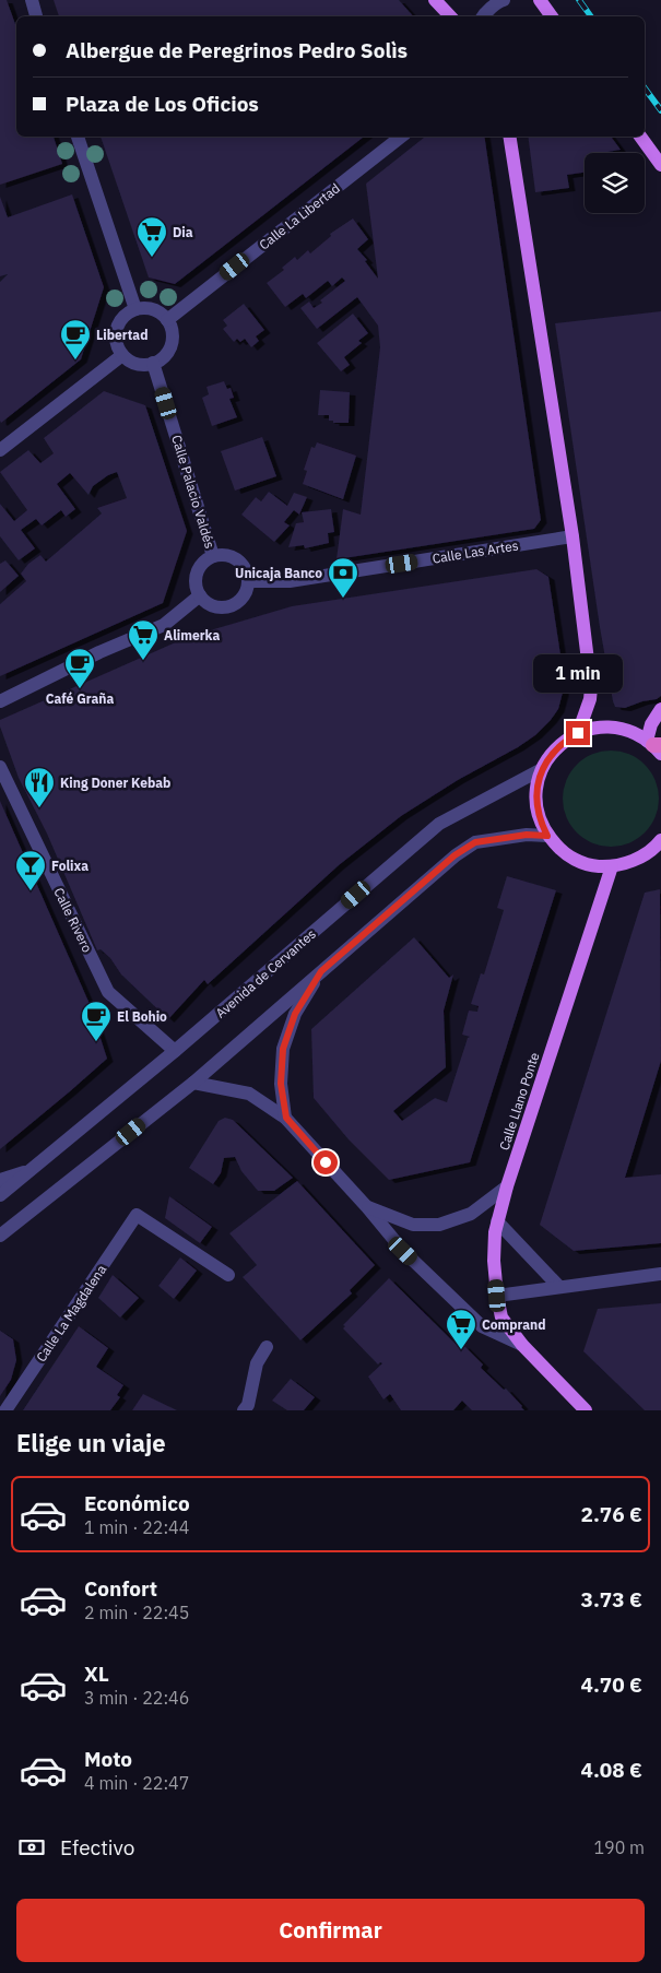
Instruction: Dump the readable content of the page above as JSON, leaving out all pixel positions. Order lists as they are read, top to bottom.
{
  "streets": {
    "main road": ["Calle Llano Ponte"],
    "street": [
      "Calle La Libertad",
      "Calle Palacio Valdés",
      "Calle Las Artes",
      "Calle Rivero",
      "Avenida de Cervantes",
      "Calle La Magdalena"
    ]
  },
  "crossings": [
    ["Calle La Libertad", "Calle Palacio Valdés"],
    ["Calle Palacio Valdés", "Calle Las Artes"],
    ["Calle Rivero", "Avenida de Cervantes"]
  ],
  "places": {
    "supermarket": ["Dia", "Alimerka", "Comprand"],
    "cafe": ["Libertad", "Café Graña", "El Bohio"],
    "bank": ["Unicaja Banco"],
    "restaurant": ["King Doner Kebab"],
    "bar": ["Folixa"]
  },
  "page": {
    "banner": ["Albergue de Peregrinos Pedro Solìs", "Plaza de Los Oficios"],
    "bubble": "1 min",
    "heading": "Elige un viaje",
    "list": [
      {
        "name": "Económico",
        "note": "1 min · 22:44",
        "value": "2.76 €"
      },
      {
        "name": "Confort",
        "note": "2 min · 22:45",
        "value": "3.73 €"
      },
      {
        "name": "XL",
        "note": "3 min · 22:46",
        "value": "4.70 €"
      },
      {
        "name": "Moto",
        "note": "4 min · 22:47",
        "value": "4.08 €"
      }
    ],
    "pay": ["Efectivo", "190 m"],
    "buttons": "Confirmar"
  }
}
